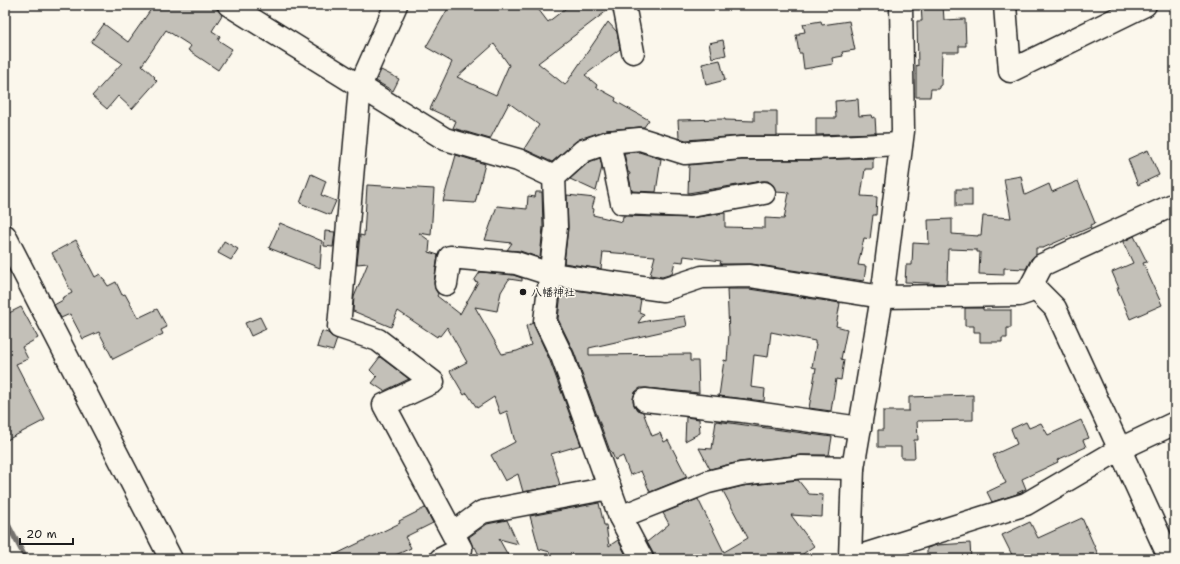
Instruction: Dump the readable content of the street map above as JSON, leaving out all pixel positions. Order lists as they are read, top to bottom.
{
  "places": ["八幡神社"],
  "scale_bar": "20 m"
}
